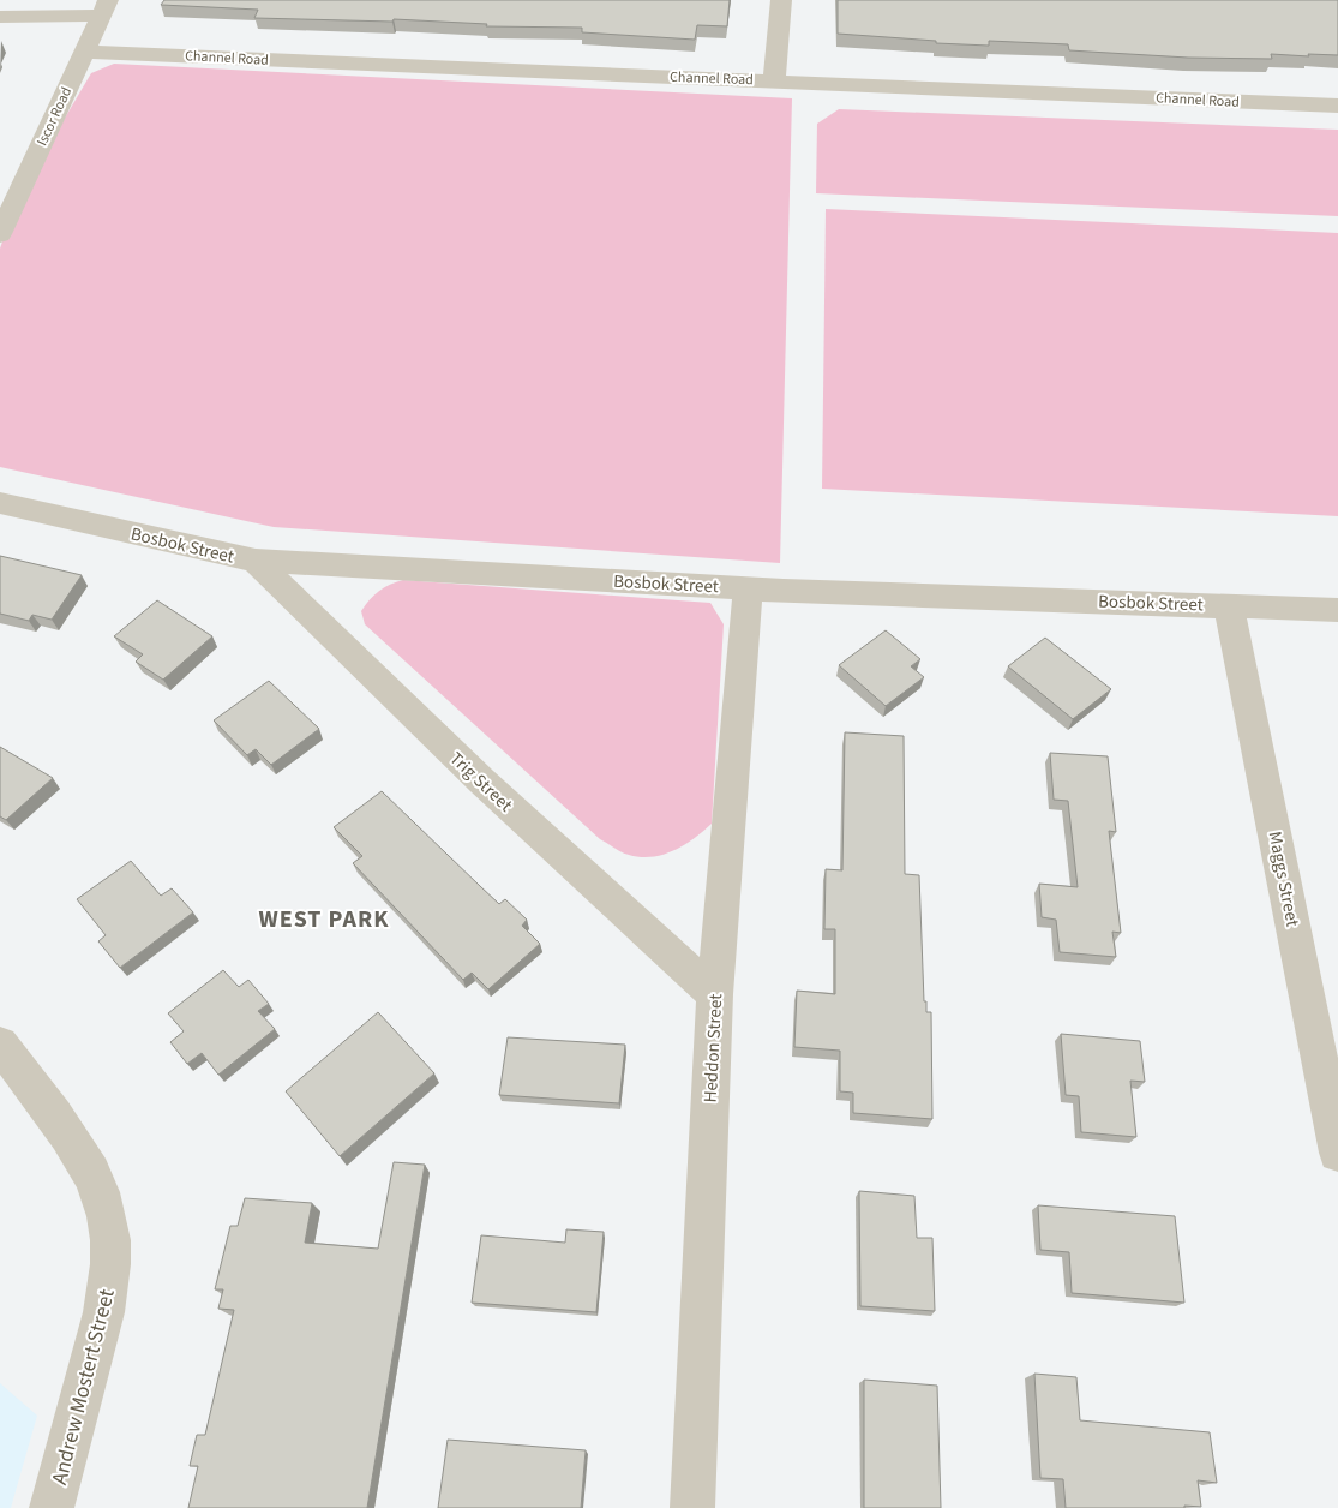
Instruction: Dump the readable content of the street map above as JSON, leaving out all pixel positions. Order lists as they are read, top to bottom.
{
  "streets": {
    "street": [
      "Channel Road",
      "Iscor Road",
      "Bosbok Street",
      "Trig Street",
      "Maggs Street",
      "Heddon Street",
      "Andrew Mostert Street"
    ]
  },
  "crossings": [
    ["Channel Road", "Iscor Road"],
    ["Bosbok Street", "Trig Street"],
    ["Bosbok Street", "Maggs Street"],
    ["Bosbok Street", "Heddon Street"],
    ["Trig Street", "Heddon Street"]
  ],
  "districts": ["WEST PARK"]
}
